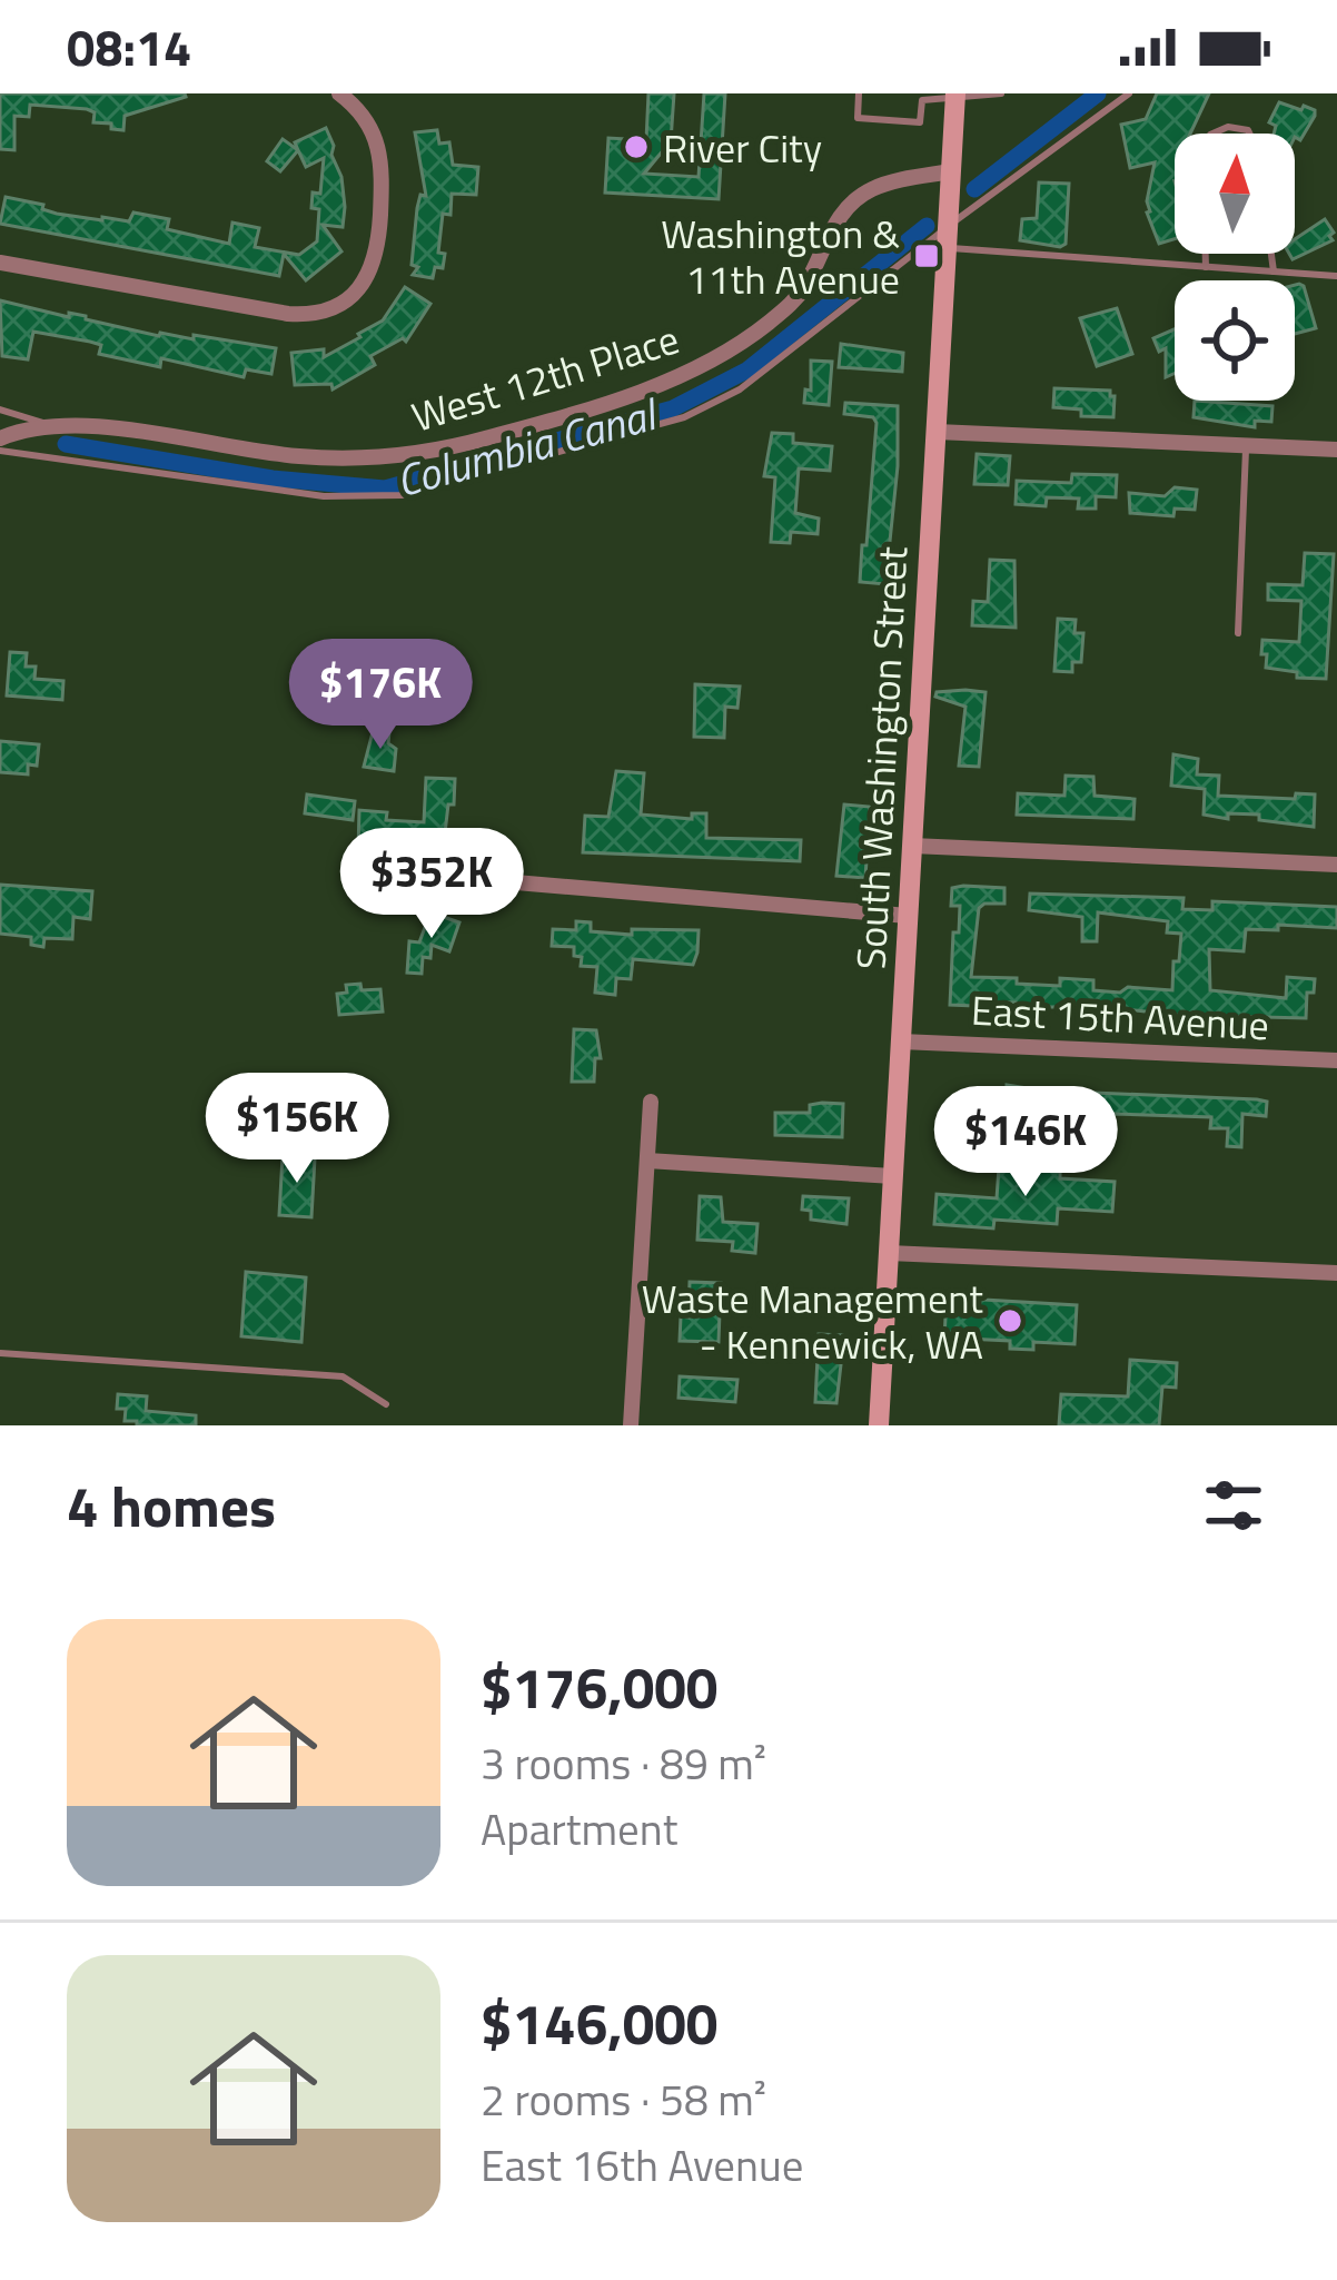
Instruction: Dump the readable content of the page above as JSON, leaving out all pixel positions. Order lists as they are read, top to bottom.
{
  "streets": {
    "main road": ["South Washington Street"],
    "street": ["West 12th Place", "East 15th Avenue"]
  },
  "crossings": [
    ["West 12th Place", "South Washington Street"],
    ["South Washington Street", "East 15th Avenue"]
  ],
  "water": ["Columbia Canal"],
  "places": {
    "other": ["River City", "Waste Management - Kennewick, WA"],
    "transit": ["Washington & 11th Avenue"]
  },
  "north": "top",
  "page": {
    "status": "08:14",
    "price": [
      "$176K",
      "$352K",
      "$156K",
      "$146K"
    ],
    "heading": "4 homes",
    "list": [
      {
        "name": "$176,000",
        "note": "3 rooms · 89 m² · Apartment"
      },
      {
        "name": "$146,000",
        "note": "2 rooms · 58 m² · East 16th Avenue"
      }
    ]
  }
}
